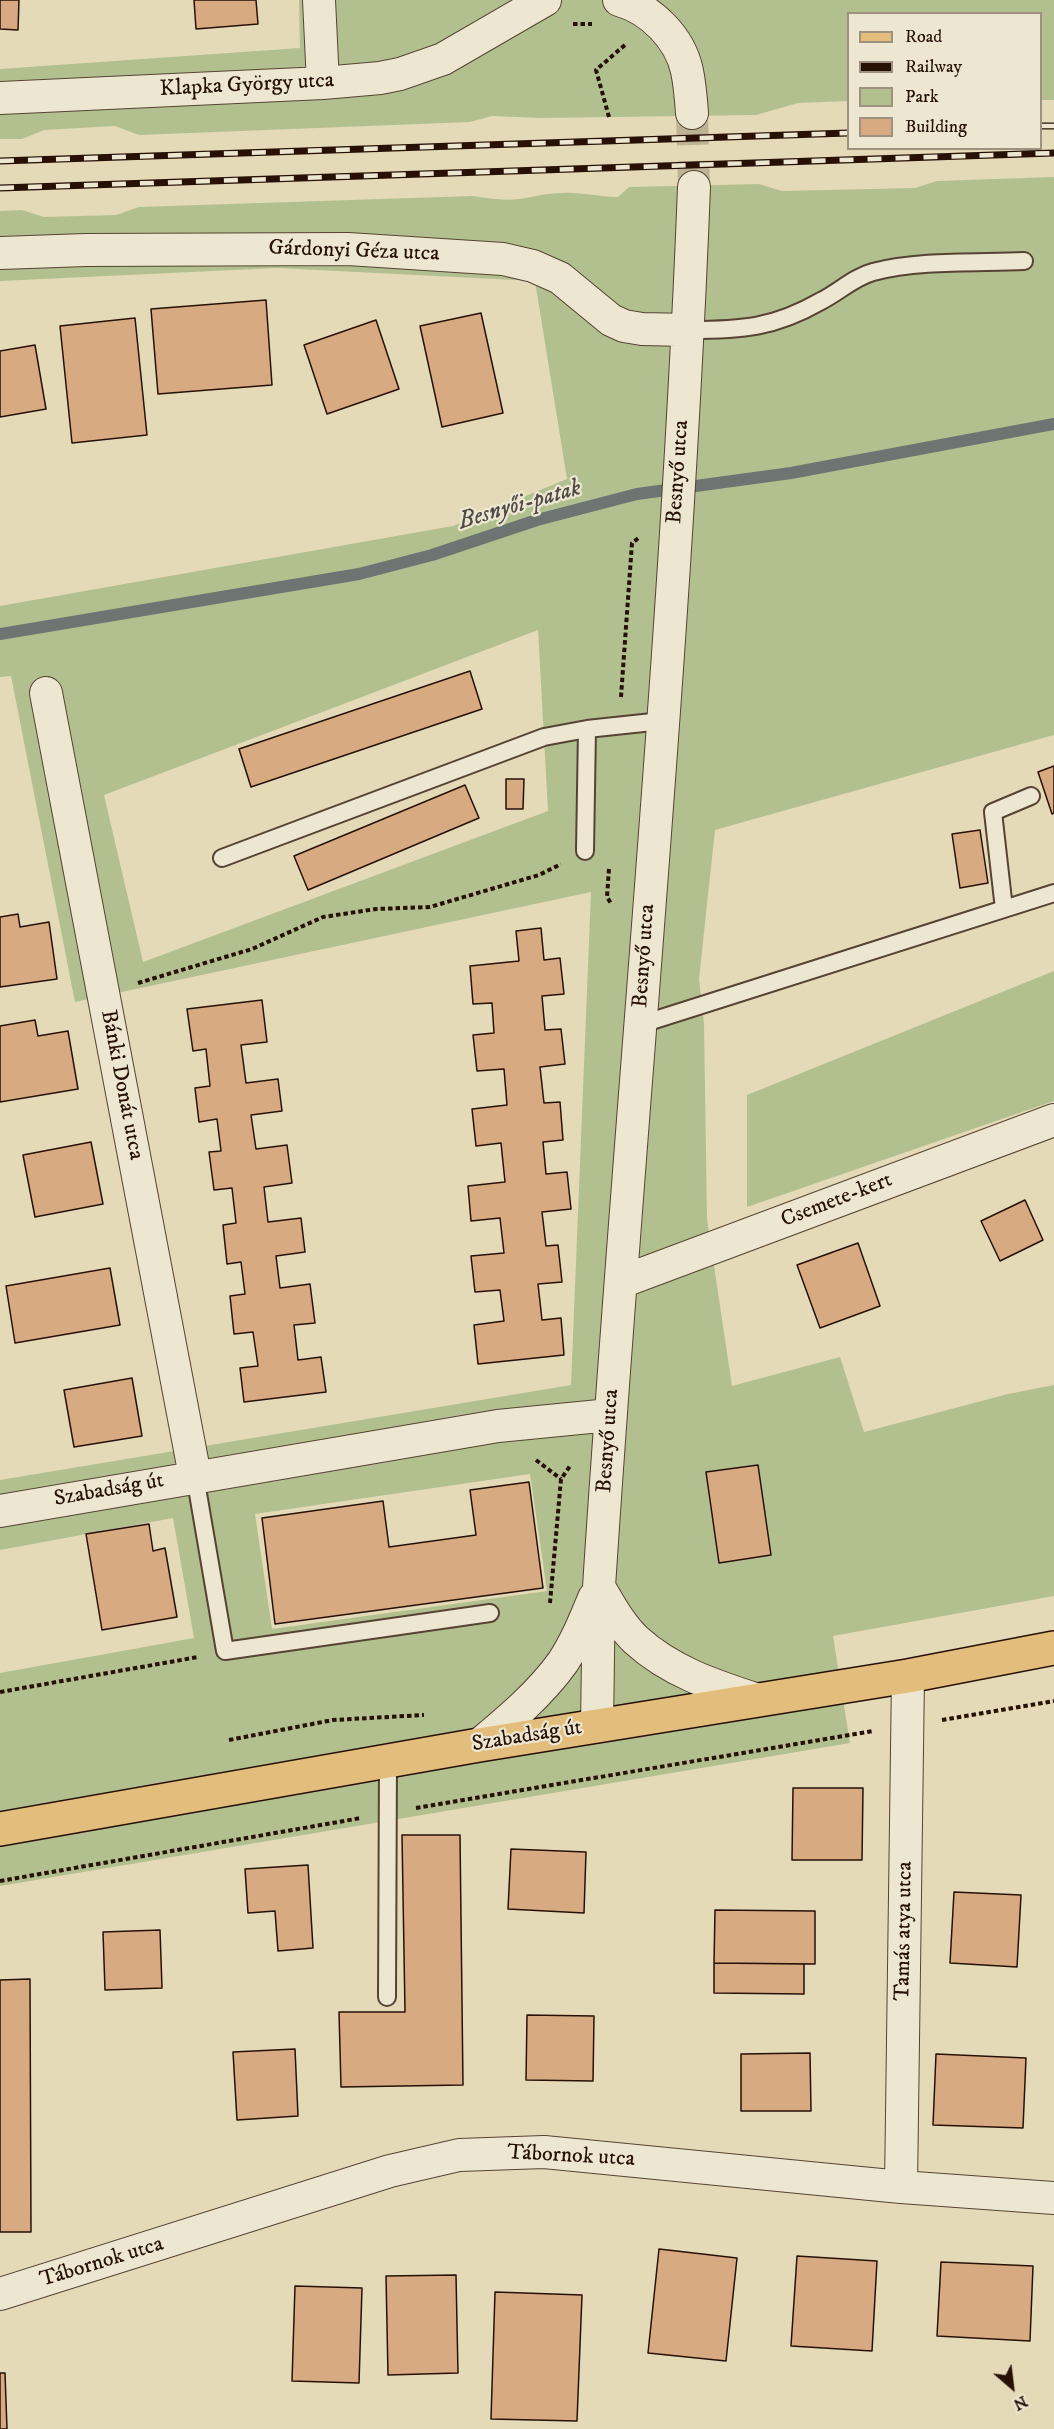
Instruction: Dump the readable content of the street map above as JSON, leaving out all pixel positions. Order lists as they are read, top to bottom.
{
  "streets": {
    "main road": ["Szabadság út"],
    "street": [
      "Klapka György utca",
      "Gárdonyi Géza utca",
      "Besnyő utca",
      "Bánki Donát utca",
      "Csemete-kert",
      "Tamás atya utca",
      "Tábornok utca"
    ]
  },
  "crossings": [
    ["Gárdonyi Géza utca", "Besnyő utca"],
    ["Besnyő utca", "Csemete-kert"],
    ["Besnyő utca", "Szabadság út"],
    ["Bánki Donát utca", "Szabadság út"],
    ["Szabadság út", "Tamás atya utca"],
    ["Tamás atya utca", "Tábornok utca"]
  ],
  "water": ["Besnyői-patak"],
  "legend": [
    "Road",
    "Railway",
    "Park",
    "Building"
  ],
  "north": "bottom right"
}
